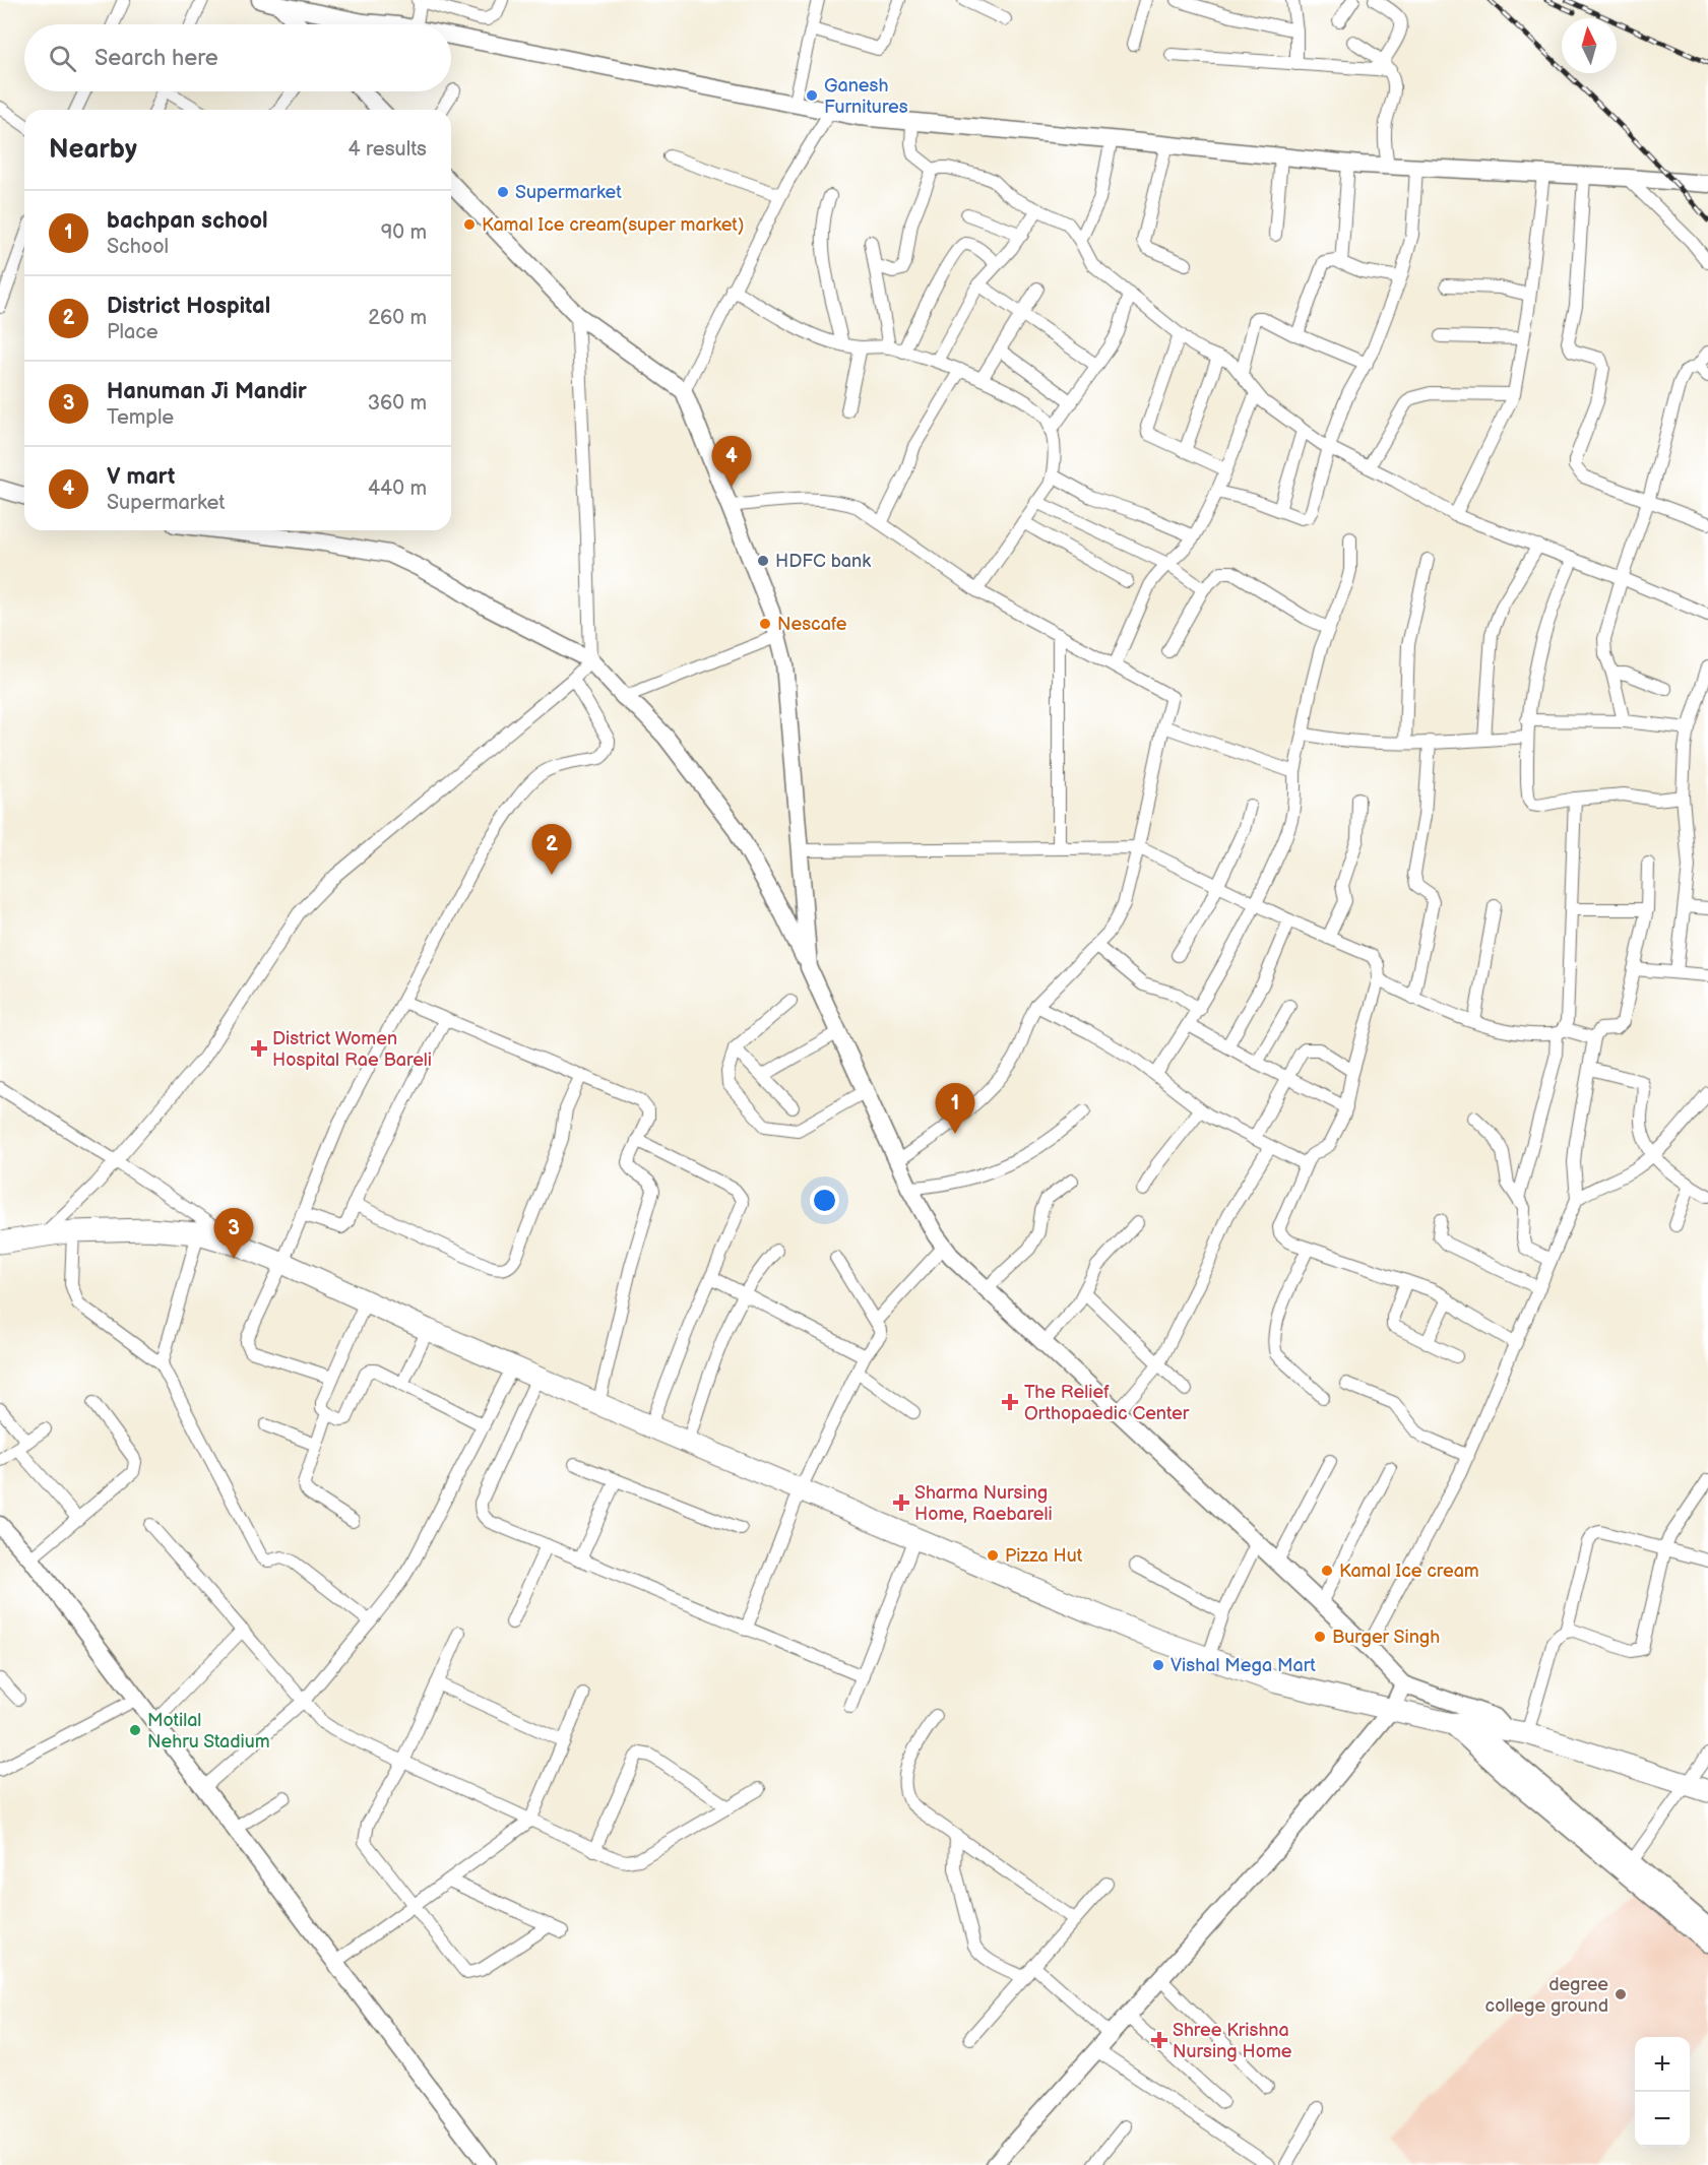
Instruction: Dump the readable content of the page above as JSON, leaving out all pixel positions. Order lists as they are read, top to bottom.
{
  "places": {
    "other": [
      "Ganesh Furnitures",
      "Supermarket",
      "Kamal Ice cream(super market)",
      "HDFC bank",
      "Nescafe",
      "Pizza Hut",
      "Kamal Ice cream",
      "Burger Singh",
      "Vishal Mega Mart",
      "Motilal Nehru Stadium",
      "degree college ground"
    ],
    "health": [
      "District Women Hospital Rae Bareli",
      "The Relief Orthopaedic Center",
      "Sharma Nursing Home, Raebareli",
      "Shree Krishna Nursing Home"
    ]
  },
  "north": "top",
  "page": {
    "search": "Search here",
    "heading": ["Nearby", "4 results"],
    "list": [
      {
        "mark": "1",
        "name": "bachpan school",
        "note": "School",
        "value": "90 m"
      },
      {
        "mark": "2",
        "name": "District Hospital",
        "note": "Place",
        "value": "260 m"
      },
      {
        "mark": "3",
        "name": "Hanuman Ji Mandir",
        "note": "Temple",
        "value": "360 m"
      },
      {
        "mark": "4",
        "name": "V mart",
        "note": "Supermarket",
        "value": "440 m"
      }
    ],
    "pins": [
      "4",
      "2",
      "1",
      "3"
    ],
    "map_buttons": ["+", "−"]
  }
}
